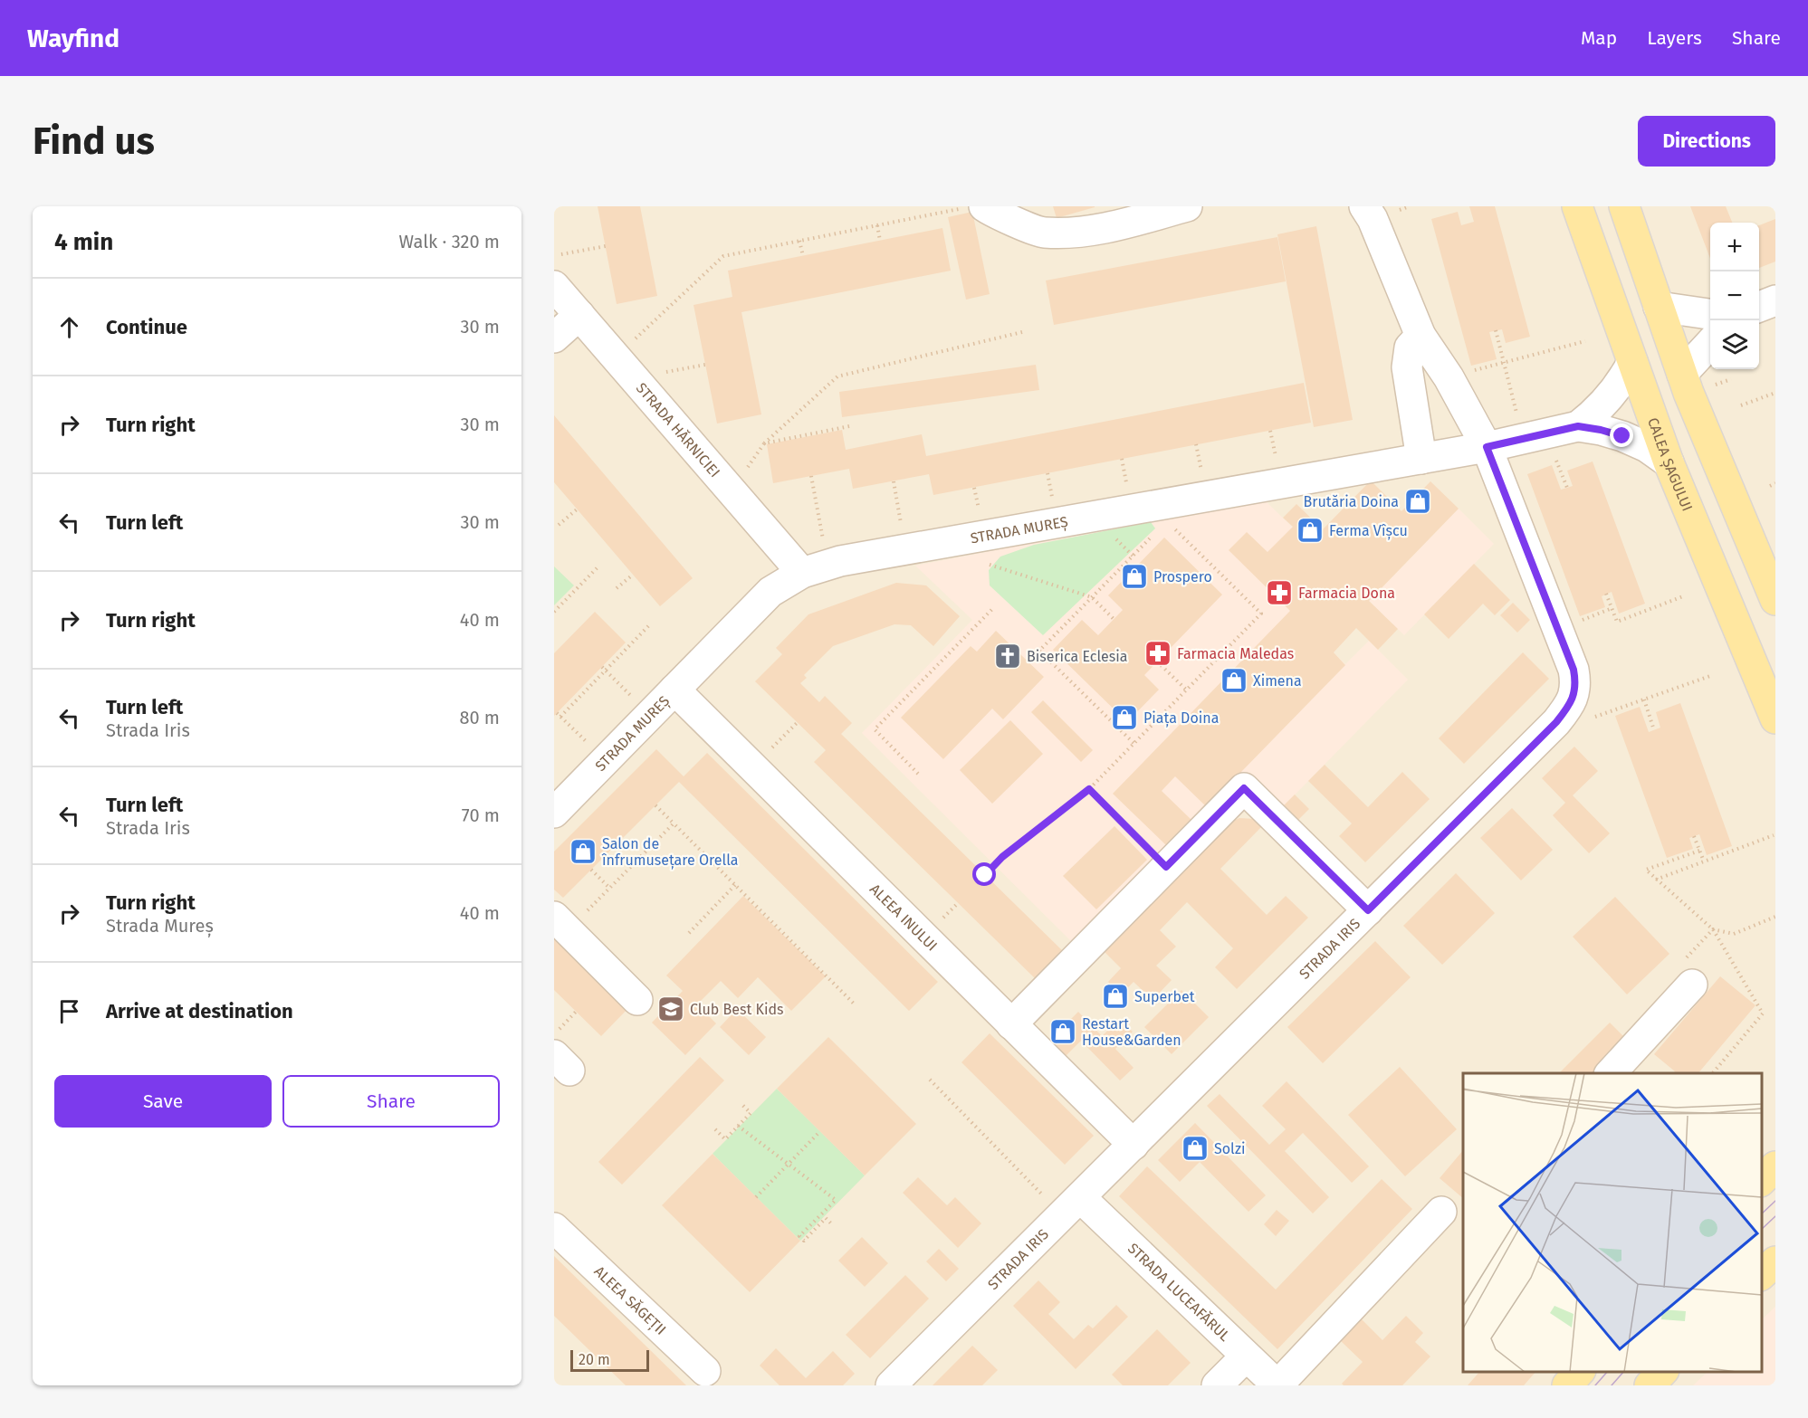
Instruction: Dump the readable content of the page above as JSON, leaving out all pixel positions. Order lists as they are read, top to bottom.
{
  "streets": {
    "main road": ["CALEA ȘAGULUI"],
    "street": [
      "STRADA HĂRNICIEI",
      "STRADA MUREȘ",
      "ALEEA INULUI",
      "STRADA IRIS",
      "STRADA LUCEAFĂRUL",
      "ALEEA SĂGEȚII"
    ]
  },
  "crossings": [
    ["STRADA HĂRNICIEI", "STRADA MUREȘ"],
    ["CALEA ȘAGULUI", "STRADA MUREȘ"],
    ["STRADA MUREȘ", "ALEEA INULUI"],
    ["STRADA MUREȘ", "STRADA IRIS"],
    ["ALEEA INULUI", "STRADA IRIS"],
    ["STRADA IRIS", "STRADA LUCEAFĂRUL"]
  ],
  "places": {
    "shop": [
      "Brutăria Doina",
      "Ferma Vîșcu",
      "Prospero",
      "Ximena",
      "Piața Doina",
      "Salon de înfrumusețare Orella",
      "Superbet",
      "Restart House&Garden",
      "Solzi"
    ],
    "pharmacy": ["Farmacia Dona", "Farmacia Maledas"],
    "church": ["Biserica Eclesia"],
    "school or university": ["Club Best Kids"]
  },
  "scale_bar": "20 m",
  "page": {
    "header": "Wayfind",
    "nav": ["Map", "Layers", "Share"],
    "buttons": [
      "Directions",
      ["Save", "Share"]
    ],
    "title": "Find us",
    "heading": ["4 min", "Walk · 320 m"],
    "map_buttons": ["+", "−"],
    "list": [
      ["Continue", "30 m"],
      ["Turn right", "30 m"],
      ["Turn left", "30 m"],
      ["Turn right", "40 m"],
      ["Turn left", "Strada Iris", "80 m"],
      ["Turn left", "Strada Iris", "70 m"],
      ["Turn right", "Strada Mureș", "40 m"],
      "Arrive at destination"
    ],
    "scale": "20 m"
  }
}
